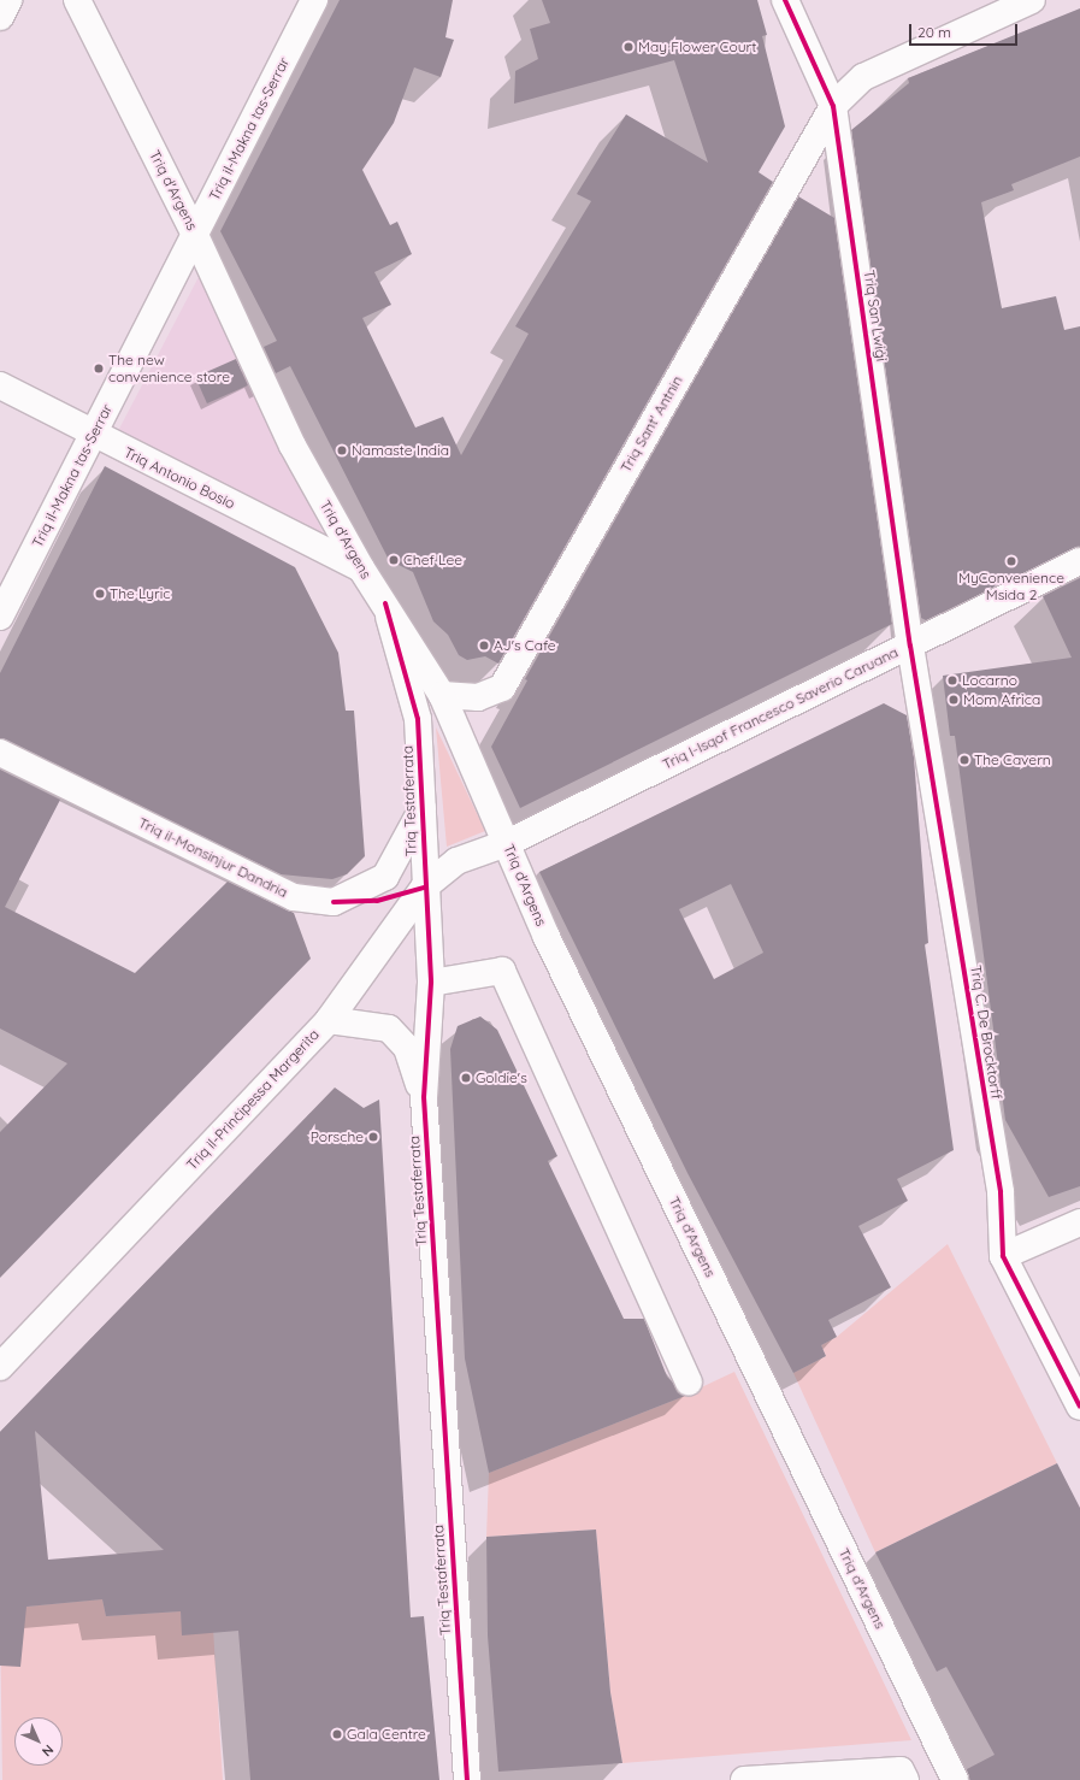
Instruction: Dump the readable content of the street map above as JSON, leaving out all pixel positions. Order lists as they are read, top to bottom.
{
  "streets": {
    "street": [
      "Triq il-Makna tas-Serrar",
      "Triq d'Argens",
      "Triq San Lwiġi",
      "Triq Sant' Antnin",
      "Triq Antonio Bosio",
      "Triq l-Isqof Francesco Saverio Caruana",
      "Triq Testaferrata",
      "Triq il-Monsinjur Dandria",
      "Triq C. De Brocktorff",
      "Triq il-Prinċipessa Margerita"
    ]
  },
  "crossings": [
    ["Triq il-Makna tas-Serrar", "Triq d'Argens"],
    ["Triq il-Makna tas-Serrar", "Triq Antonio Bosio"],
    ["Triq d'Argens", "Triq Sant' Antnin"],
    ["Triq d'Argens", "Triq Antonio Bosio"],
    ["Triq d'Argens", "Triq l-Isqof Francesco Saverio Caruana"],
    ["Triq d'Argens", "Triq Testaferrata"],
    ["Triq d'Argens", "Triq il-Prinċipessa Margerita"],
    ["Triq San Lwiġi", "Triq Sant' Antnin"],
    ["Triq San Lwiġi", "Triq l-Isqof Francesco Saverio Caruana"],
    ["Triq San Lwiġi", "Triq C. De Brocktorff"],
    ["Triq l-Isqof Francesco Saverio Caruana", "Triq C. De Brocktorff"],
    ["Triq l-Isqof Francesco Saverio Caruana", "Triq il-Prinċipessa Margerita"],
    ["Triq Testaferrata", "Triq il-Monsinjur Dandria"],
    ["Triq Testaferrata", "Triq il-Prinċipessa Margerita"]
  ],
  "places": [
    "May Flower Court",
    "The new convenience store",
    "Namaste India",
    "Chef Lee",
    "MyConvenience Msida 2",
    "The Lyric",
    "AJ's Cafe",
    "Locarno",
    "Mom Africa",
    "The Cavern",
    "Goldie's",
    "Porsche",
    "Gala Centre"
  ],
  "scale_bar": "20 m",
  "north": "bottom right"
}
